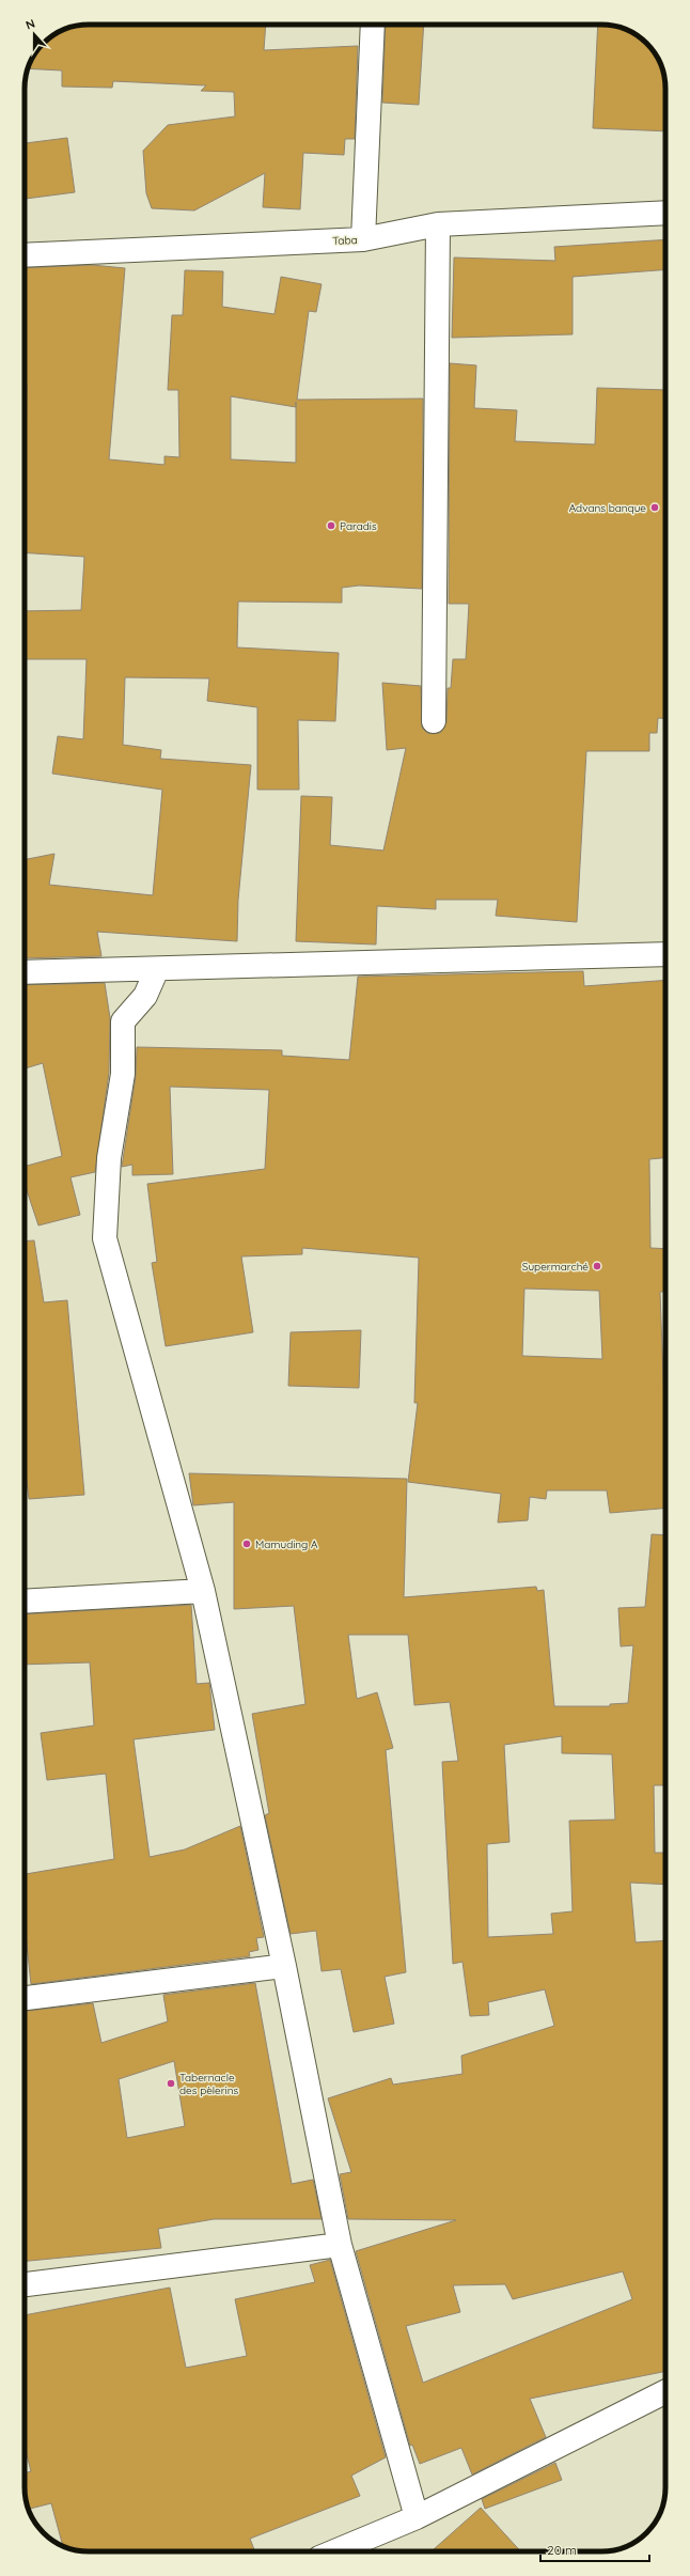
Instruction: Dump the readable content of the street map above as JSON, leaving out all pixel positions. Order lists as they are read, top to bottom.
{
  "streets": {
    "street": ["Taba"]
  },
  "places": [
    "Advans banque",
    "Paradis",
    "Supermarché",
    "Mamuding A",
    "Tabernacle des pèlerins"
  ],
  "scale_bar": "20 m",
  "north": "top"
}
